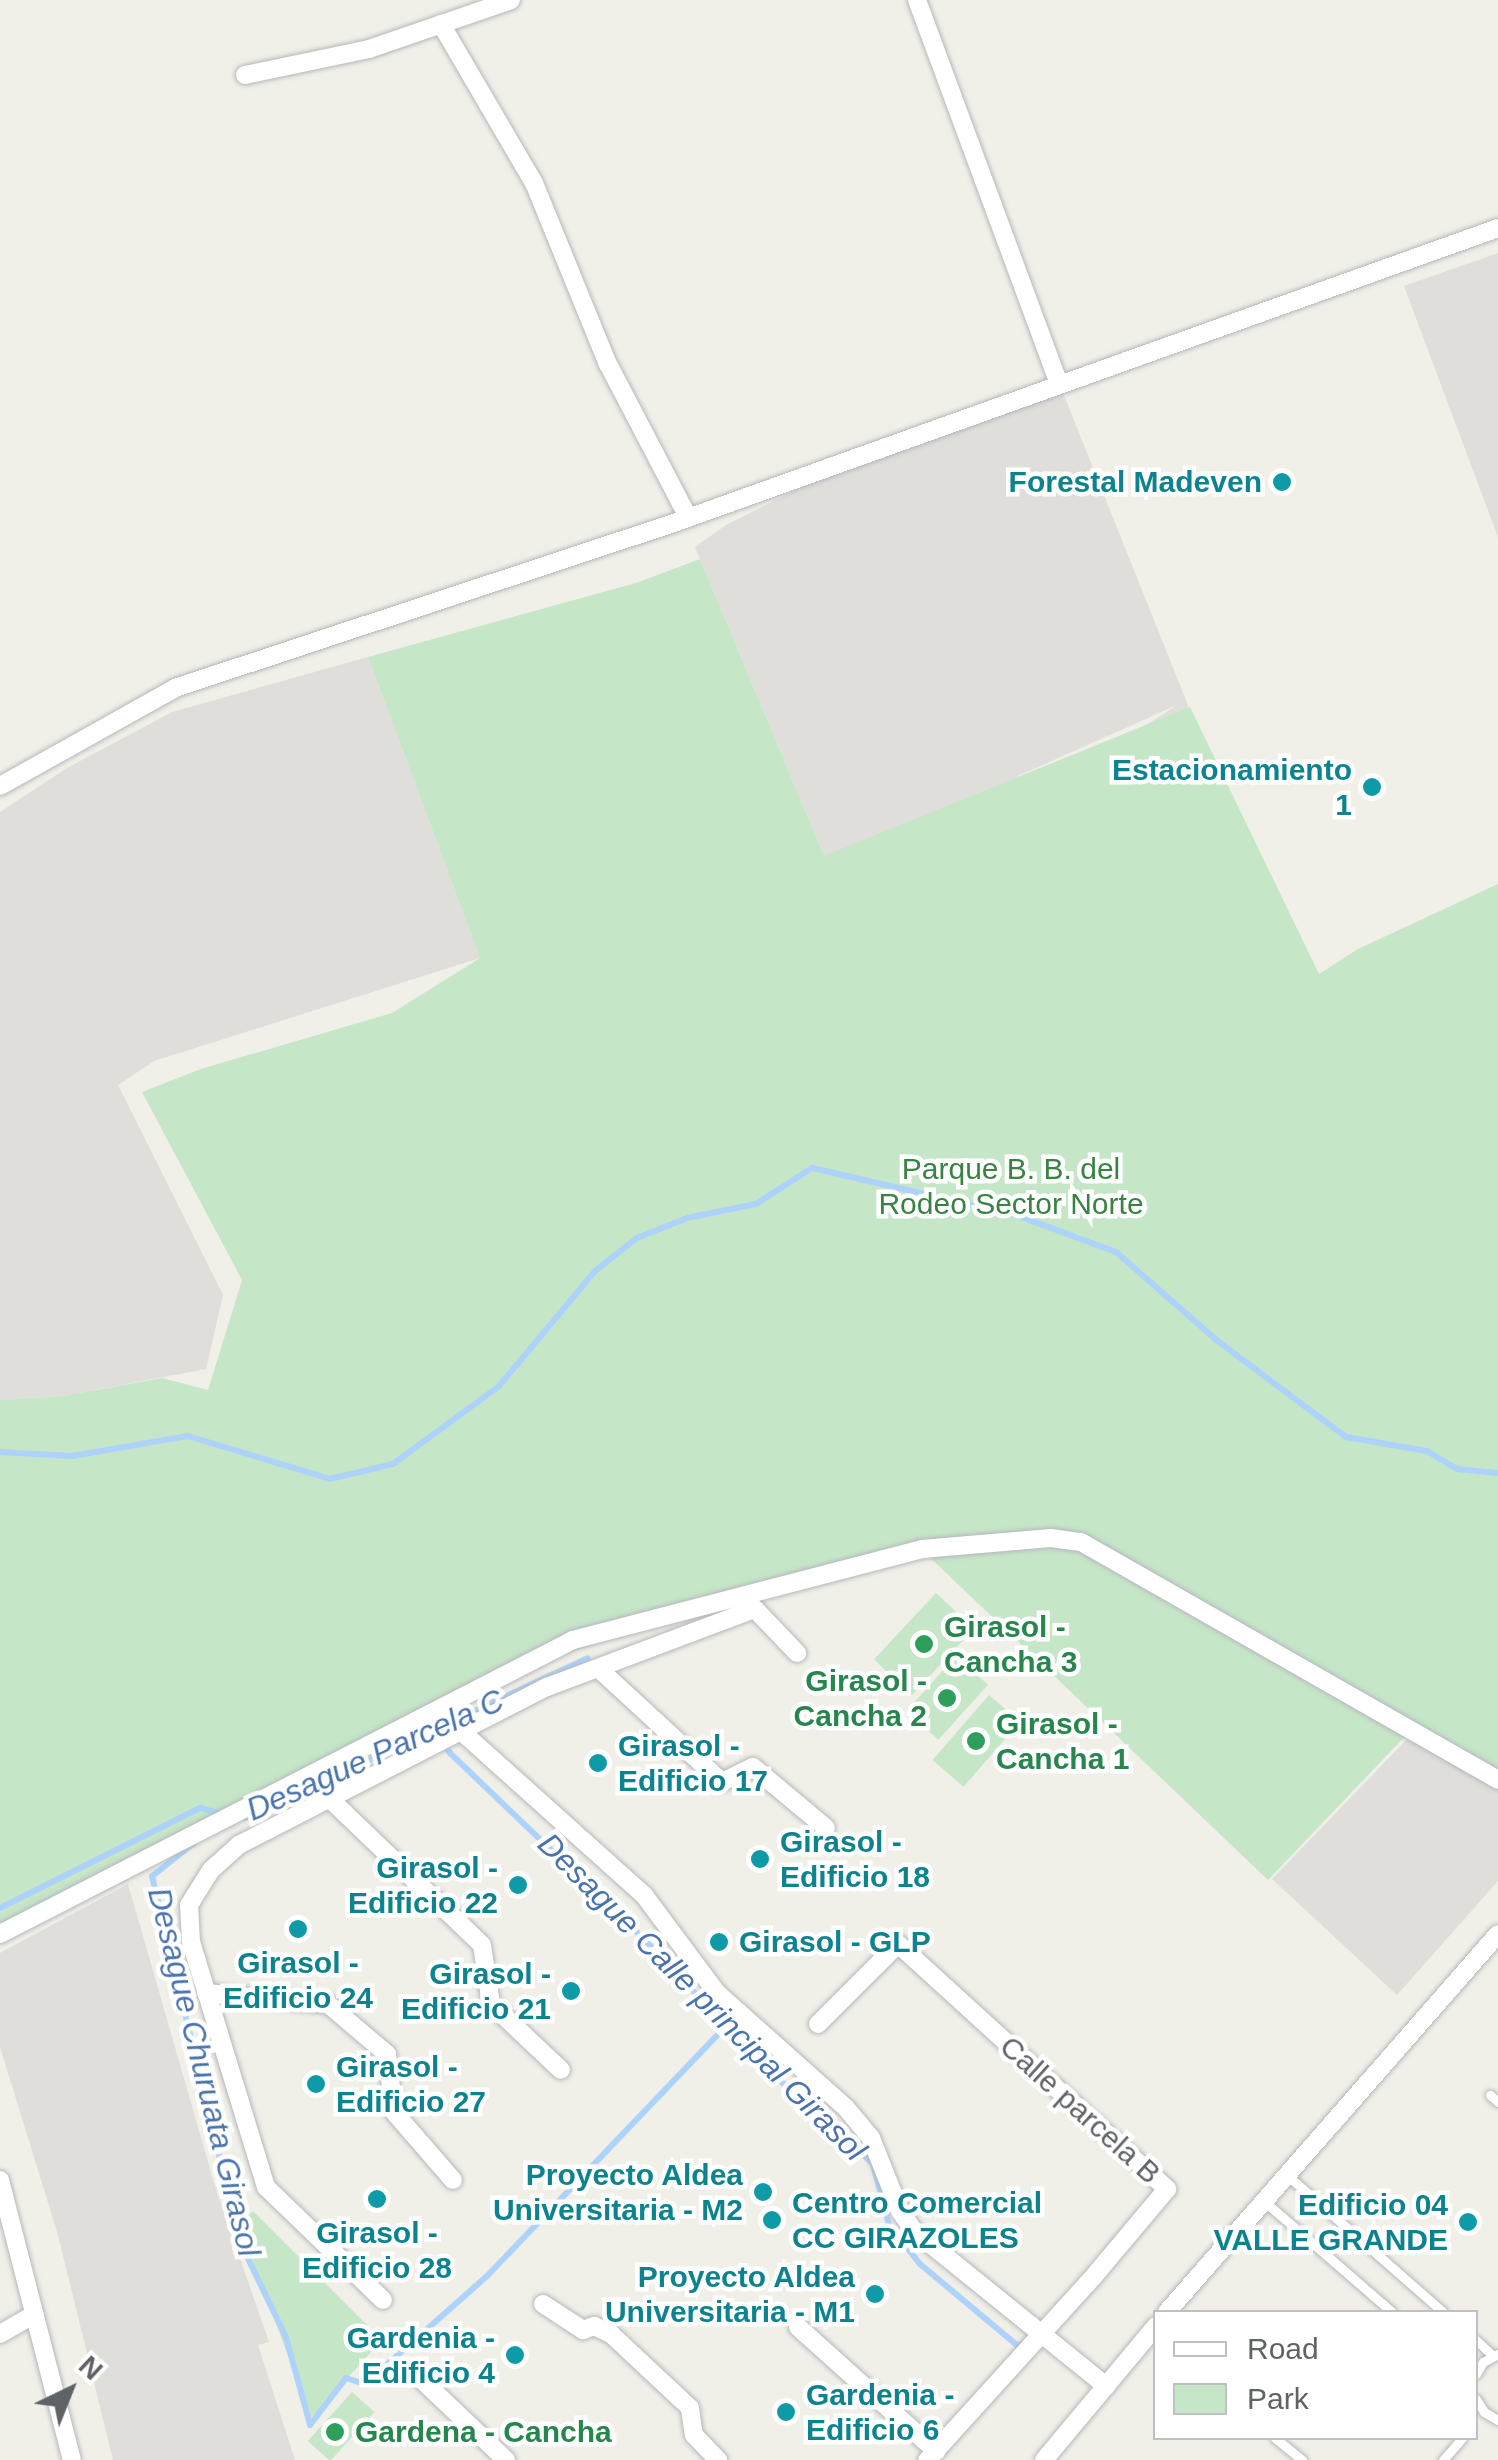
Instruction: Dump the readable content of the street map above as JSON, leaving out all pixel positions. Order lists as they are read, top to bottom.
{
  "streets": {
    "street": ["Calle parcela B"]
  },
  "water": ["Desague Parcela C", "Desague Calle principal Girasol", "Desague Churuata Girasol"],
  "parks": ["Parque B. B. del Rodeo Sector Norte"],
  "places": [
    "Forestal Madeven",
    "Estacionamiento 1",
    "Girasol - Cancha 3",
    "Girasol - Cancha 2",
    "Girasol - Cancha 1",
    "Girasol - Edificio 17",
    "Girasol - Edificio 18",
    "Girasol - Edificio 22",
    "Girasol - Edificio 24",
    "Girasol - GLP",
    "Girasol - Edificio 21",
    "Girasol - Edificio 27",
    "Proyecto Aldea Universitaria - M2",
    "Girasol - Edificio 28",
    "Centro Comercial CC GIRAZOLES",
    "Edificio 04 VALLE GRANDE",
    "Proyecto Aldea Universitaria - M1",
    "Gardenia - Edificio 4",
    "Gardenia - Edificio 6",
    "Gardena - Cancha"
  ],
  "legend": ["Road", "Park"],
  "north": "top right"
}
